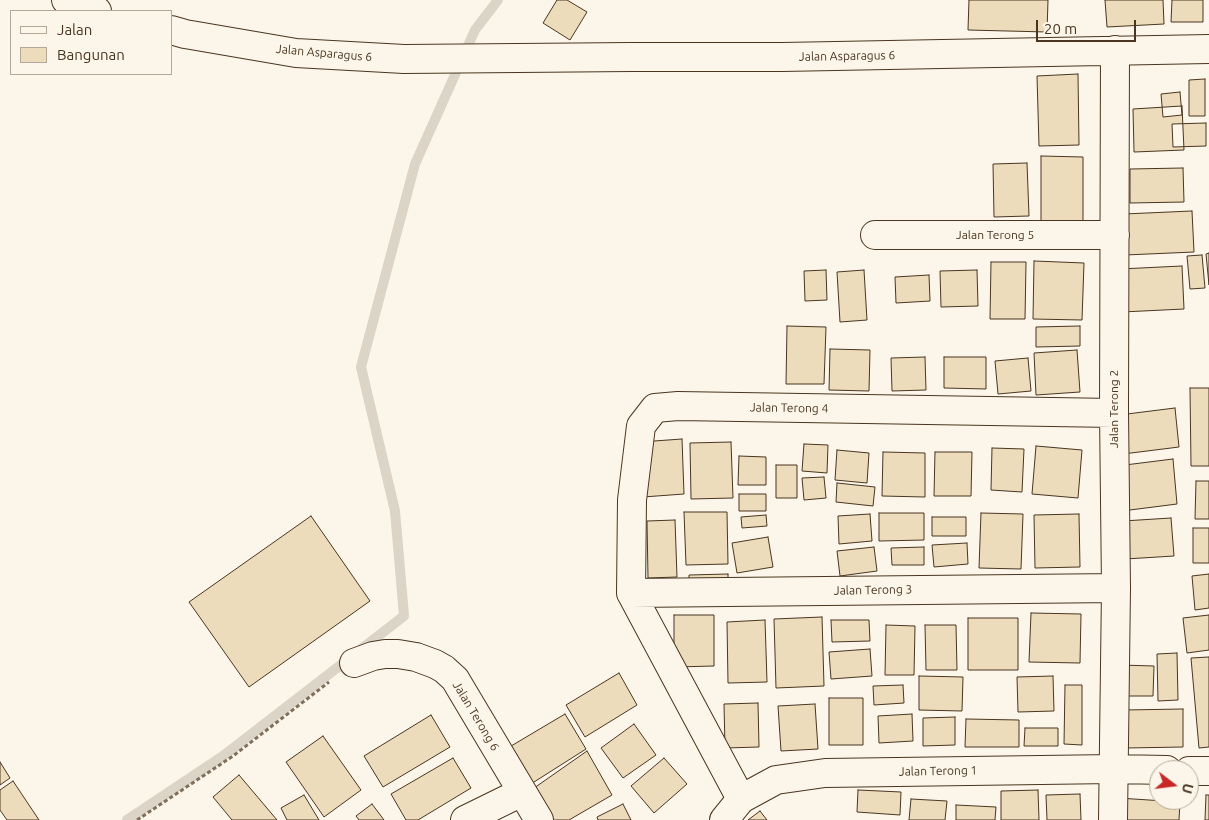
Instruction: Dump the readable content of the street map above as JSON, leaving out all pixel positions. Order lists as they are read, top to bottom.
{
  "streets": {
    "street": [
      "Jalan Asparagus 6",
      "Jalan Terong 5",
      "Jalan Terong 4",
      "Jalan Terong 2",
      "Jalan Terong 3",
      "Jalan Terong 6",
      "Jalan Terong 1"
    ]
  },
  "crossings": [
    ["Jalan Asparagus 6", "Jalan Terong 2"],
    ["Jalan Terong 5", "Jalan Terong 2"],
    ["Jalan Terong 4", "Jalan Terong 2"],
    ["Jalan Terong 4", "Jalan Terong 3"],
    ["Jalan Terong 2", "Jalan Terong 3"],
    ["Jalan Terong 2", "Jalan Terong 1"]
  ],
  "legend": ["Jalan", "Bangunan"],
  "scale_bar": "20 m",
  "north": "right"
}
